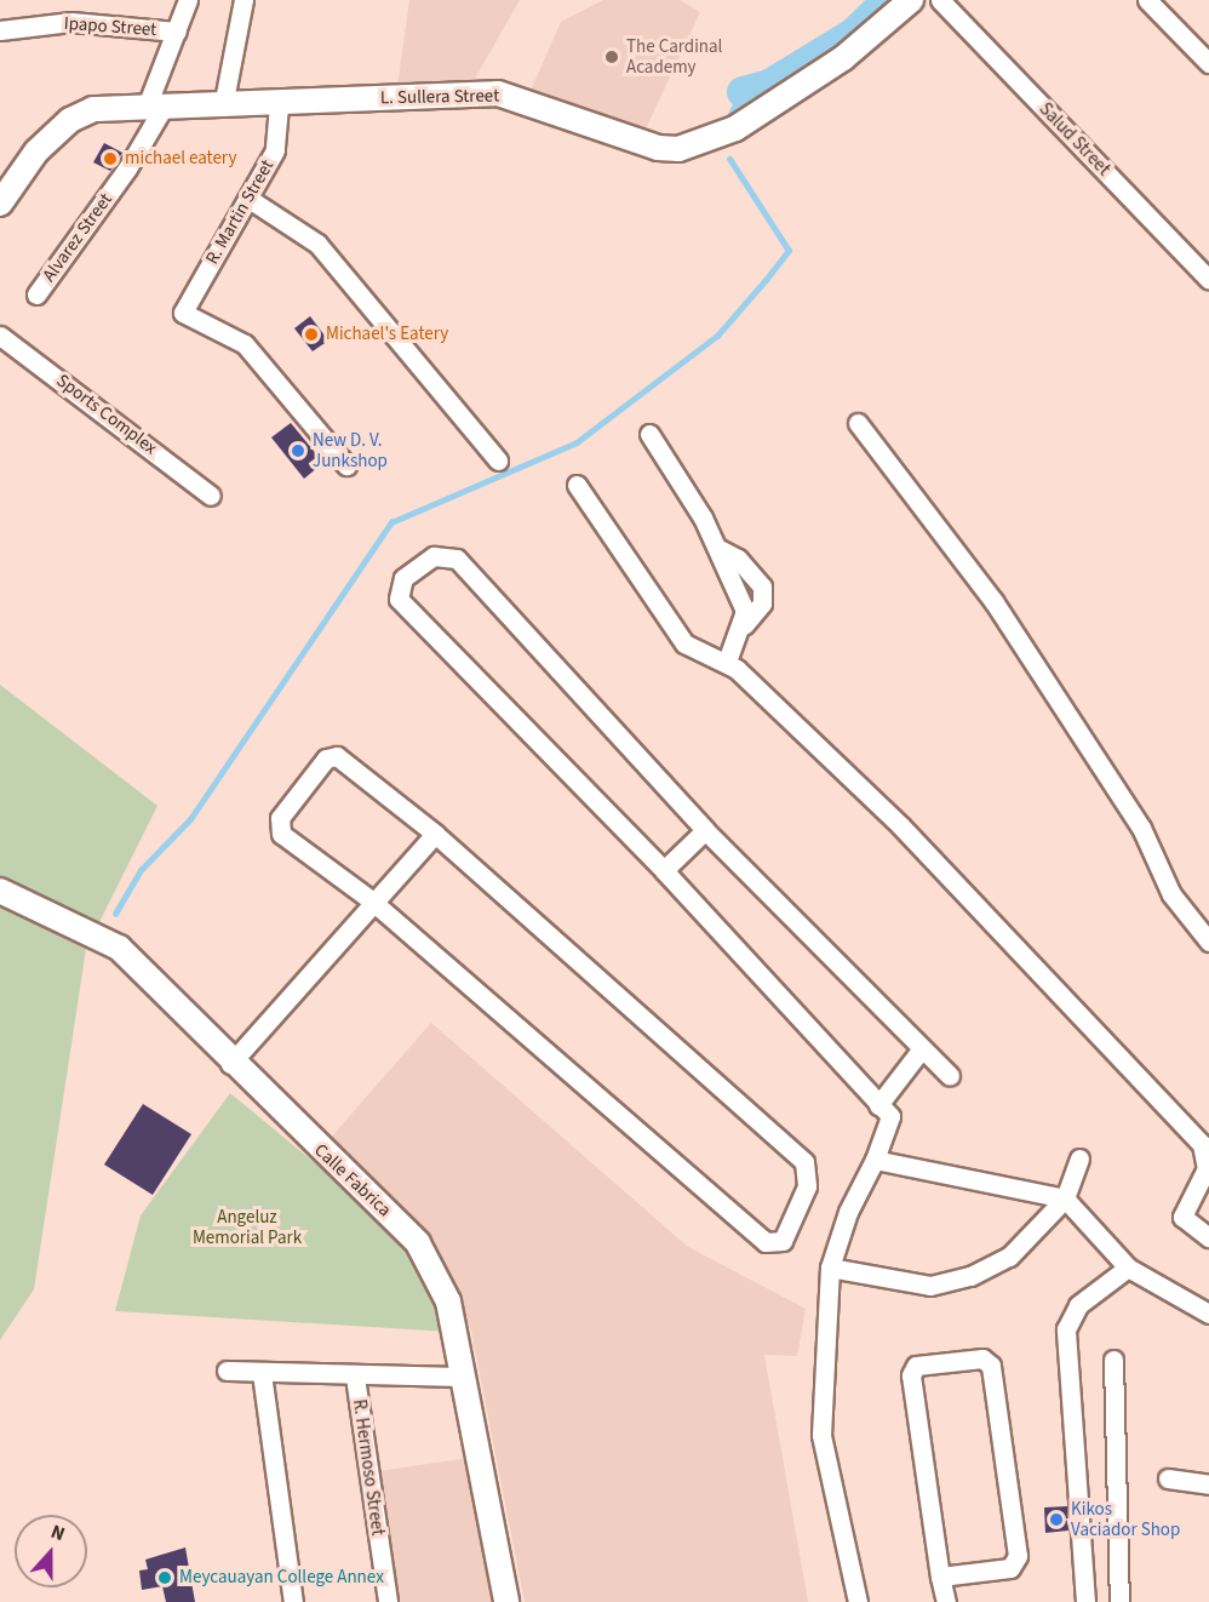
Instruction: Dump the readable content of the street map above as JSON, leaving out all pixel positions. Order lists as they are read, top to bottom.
{
  "streets": {
    "street": [
      "Ipapo Street",
      "L. Sullera Street",
      "Salud Street",
      "R. Martin Street",
      "Alvarez Street",
      "Sports Complex",
      "Calle Fabrica",
      "R. Hermoso Street"
    ]
  },
  "crossings": [
    ["Ipapo Street", "L. Sullera Street"],
    ["Ipapo Street", "Alvarez Street"],
    ["L. Sullera Street", "R. Martin Street"],
    ["L. Sullera Street", "Alvarez Street"]
  ],
  "parks": ["Angeluz Memorial Park"],
  "places": [
    "The Cardinal Academy",
    "michael eatery",
    "Michael's Eatery",
    "New D. V. Junkshop",
    "Kikos Vaciador Shop",
    "Meycauayan College Annex"
  ],
  "north": "top"
}
